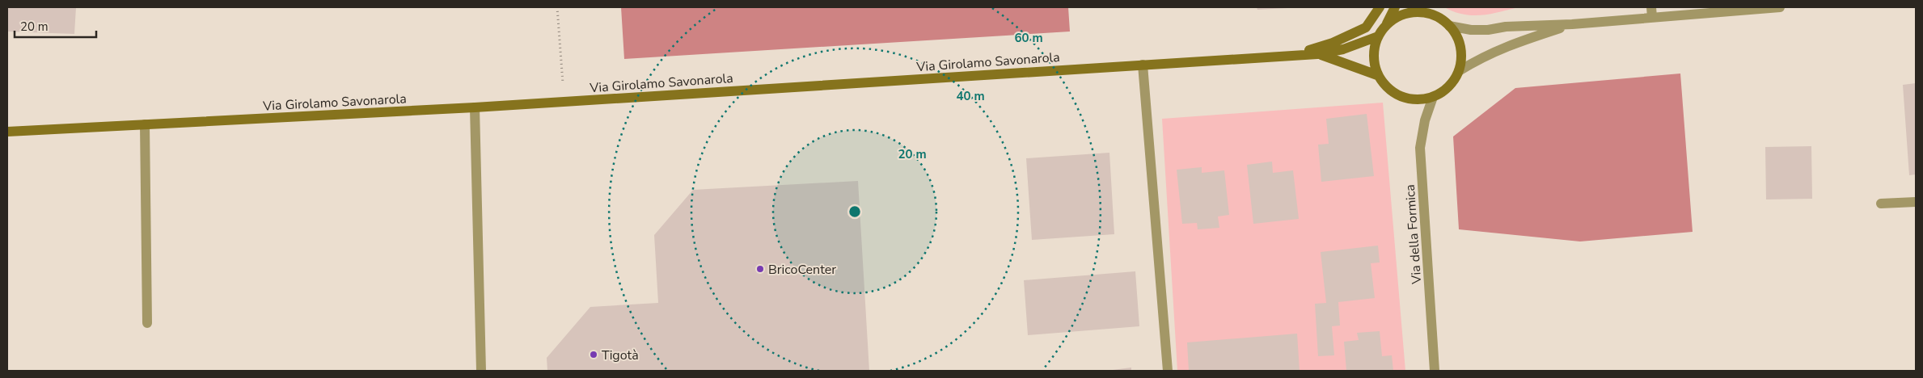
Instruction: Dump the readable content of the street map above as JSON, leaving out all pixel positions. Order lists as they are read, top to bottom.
{
  "streets": {
    "street": ["Via Girolamo Savonarola", "Via della Formica"]
  },
  "crossings": [
    ["Via Girolamo Savonarola", "Via della Formica"]
  ],
  "places": ["BricoCenter", "Tigotà"],
  "scale_bar": "20 m",
  "rings": ["60 m", "40 m", "20 m"]
}
